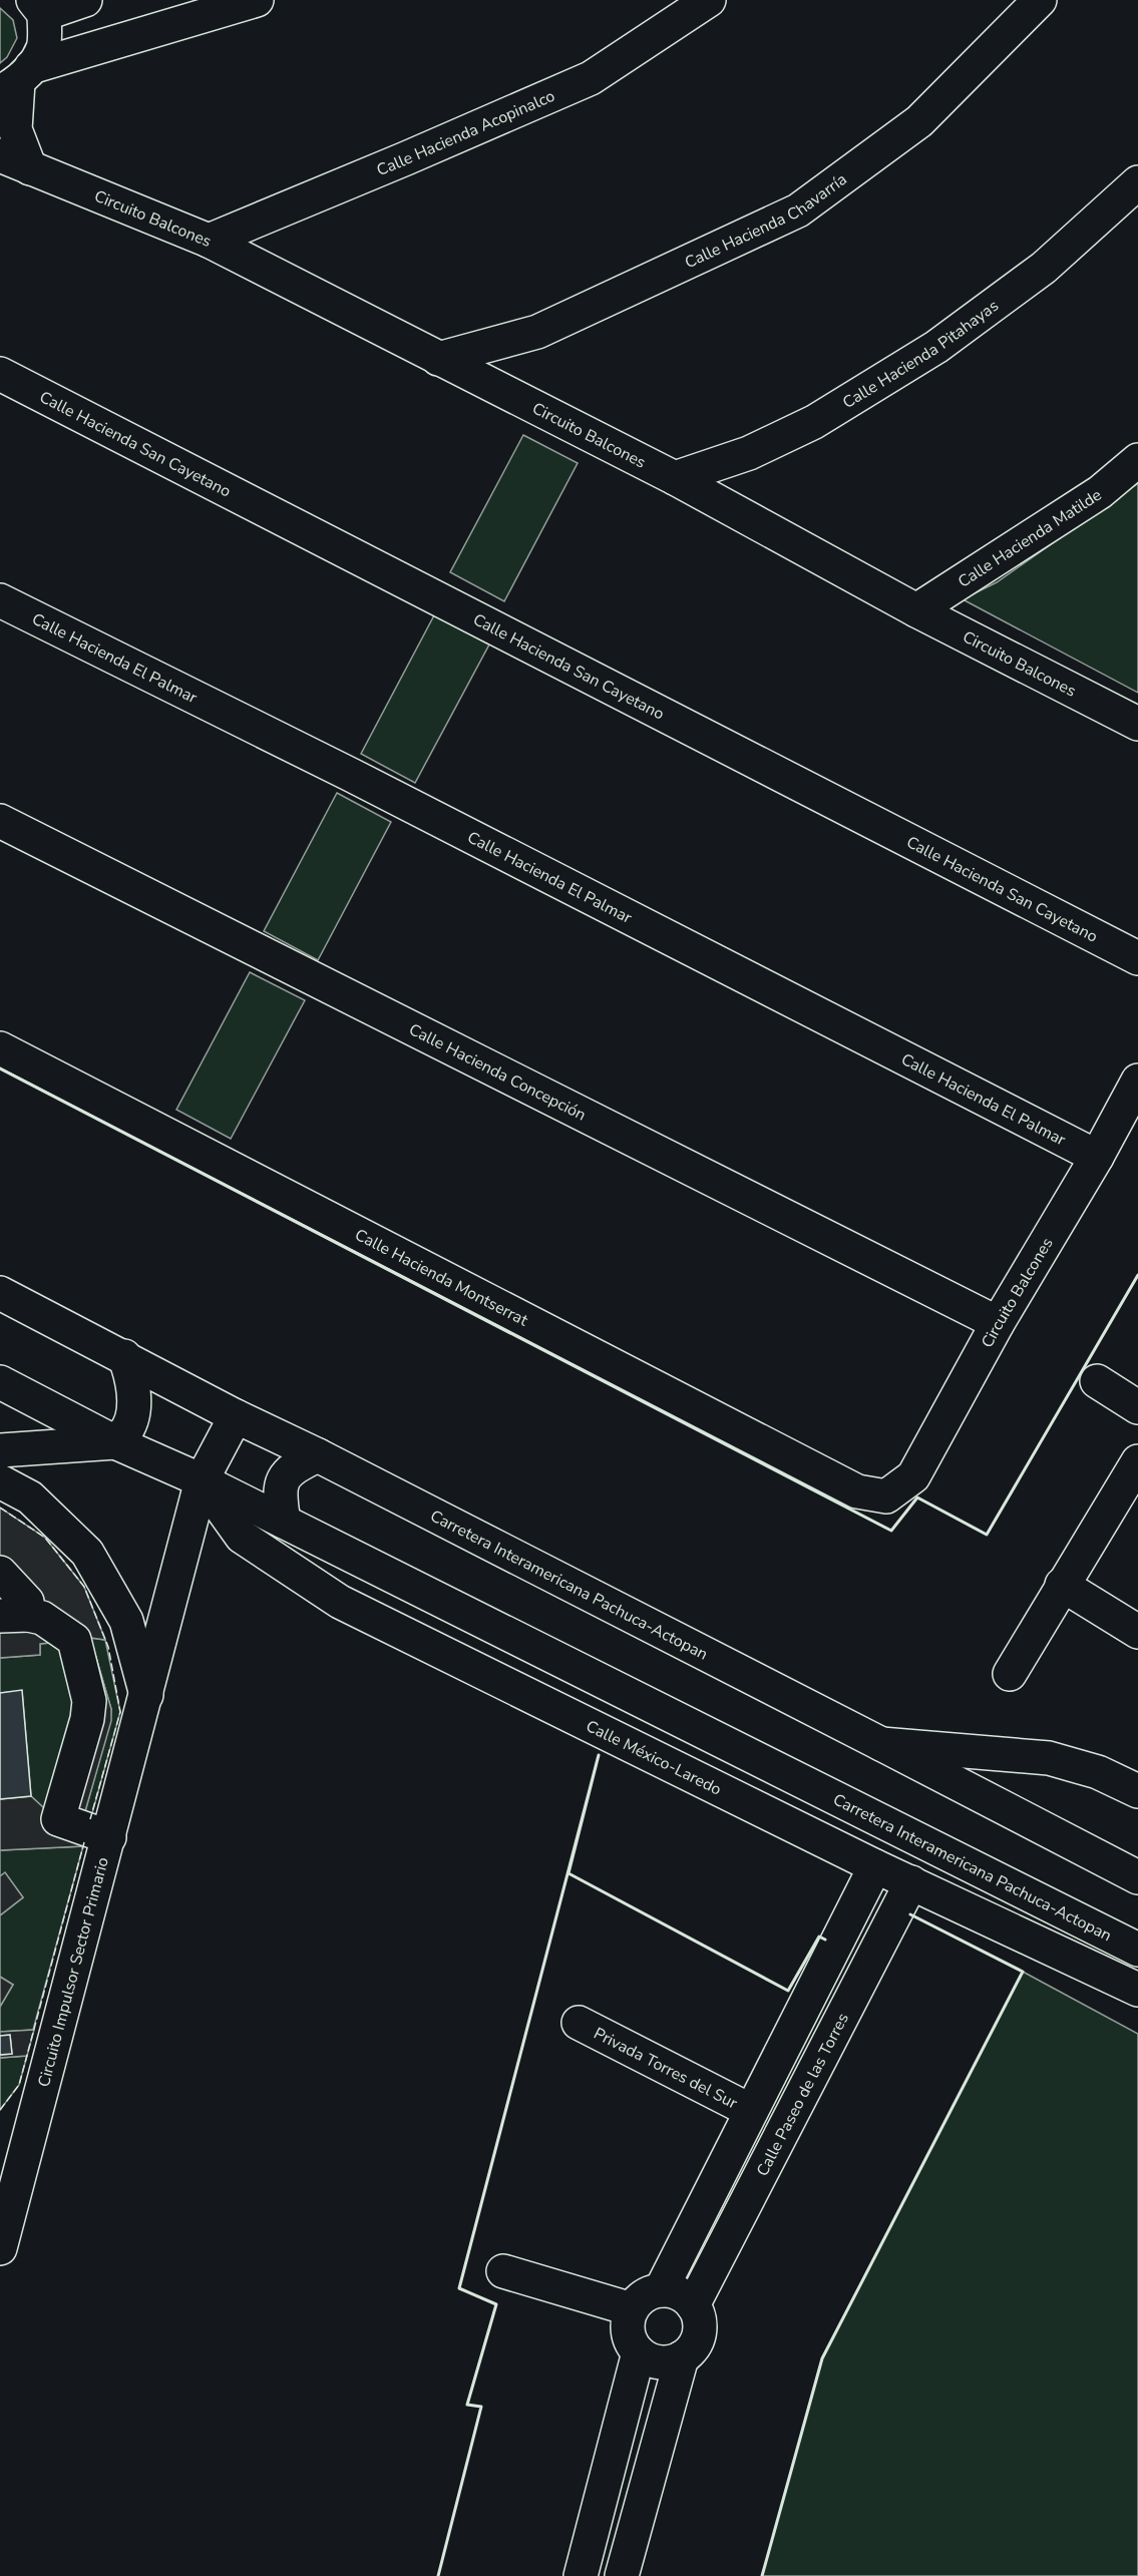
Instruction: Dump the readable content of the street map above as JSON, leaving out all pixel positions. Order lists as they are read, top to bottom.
{
  "streets": {
    "street": [
      "Calle Hacienda Acopinalco",
      "Circuito Balcones",
      "Calle Hacienda Chavarría",
      "Calle Hacienda Pitahayas",
      "Calle Hacienda San Cayetano",
      "Calle Hacienda Matilde",
      "Calle Hacienda El Palmar",
      "Calle Hacienda Concepción",
      "Calle Hacienda Montserrat",
      "Carretera Interamericana Pachuca-Actopan",
      "Calle México-Laredo",
      "Circuito Impulsor Sector Primario",
      "Privada Torres del Sur",
      "Calle Paseo de las Torres"
    ]
  },
  "crossings": [
    ["Calle Hacienda Acopinalco", "Circuito Balcones"],
    ["Circuito Balcones", "Calle Hacienda Chavarría"],
    ["Circuito Balcones", "Calle Hacienda Pitahayas"],
    ["Circuito Balcones", "Calle Hacienda Matilde"],
    ["Circuito Balcones", "Calle Hacienda El Palmar"],
    ["Circuito Balcones", "Calle Hacienda Concepción"],
    ["Circuito Balcones", "Calle Hacienda Montserrat"],
    ["Carretera Interamericana Pachuca-Actopan", "Calle México-Laredo"],
    ["Carretera Interamericana Pachuca-Actopan", "Circuito Impulsor Sector Primario"],
    ["Calle México-Laredo", "Circuito Impulsor Sector Primario"],
    ["Calle México-Laredo", "Calle Paseo de las Torres"]
  ]
}
